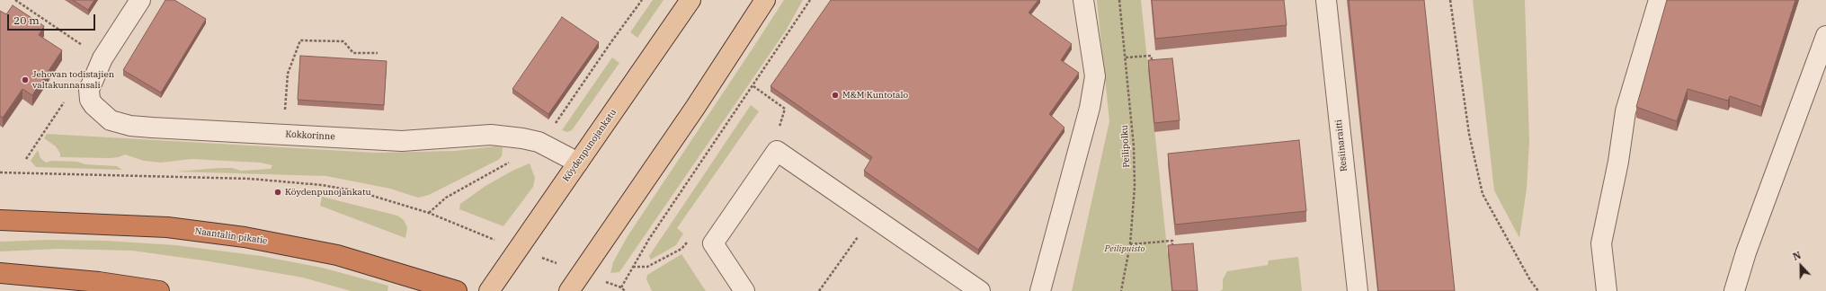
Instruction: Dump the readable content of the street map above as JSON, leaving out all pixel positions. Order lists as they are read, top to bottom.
{
  "streets": {
    "highway": ["Naantalin pikatie"],
    "main road": ["Köydenpunojankatu"],
    "street": ["Kokkorinne", "Resiinaraitti"],
    "path": ["Peilipolku"]
  },
  "crossings": [
    ["Kokkorinne", "Köydenpunojankatu"]
  ],
  "parks": ["Peilipuisto"],
  "places": ["Jehovan todistajien valtakunnansali", "M&M Kuntotalo", "Köydenpunojankatu"],
  "scale_bar": "20 m",
  "north": "top"
}
